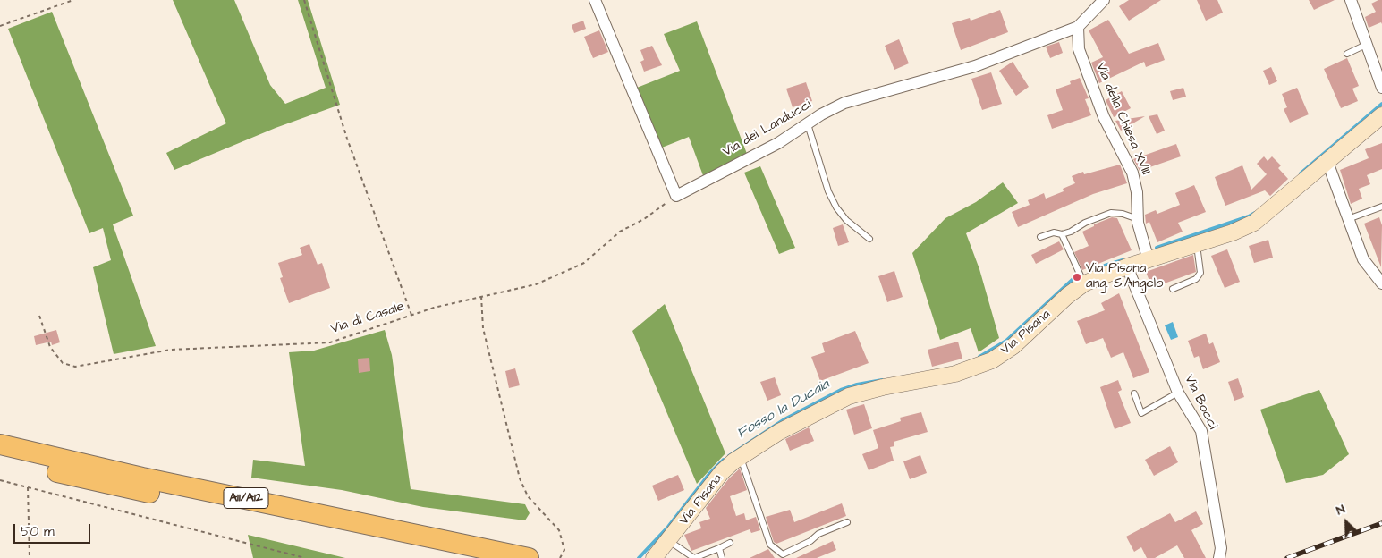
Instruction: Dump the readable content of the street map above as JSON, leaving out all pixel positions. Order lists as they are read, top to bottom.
{
  "streets": {
    "highway": ["A11/A12"],
    "main road": ["Via Pisana"],
    "street": ["Via della Chiesa XVIII", "Via dei Landucci", "Via Bocci"],
    "path": ["Via di Casale"]
  },
  "crossings": [
    ["Via della Chiesa XVIII", "Via dei Landucci"],
    ["Via della Chiesa XVIII", "Via Pisana"],
    ["Via dei Landucci", "Via di Casale"],
    ["Via Pisana", "Via Bocci"]
  ],
  "water": ["Fosso la Ducaia"],
  "places": ["Via Pisana ang. S.Angelo"],
  "scale_bar": "50 m",
  "north": "top left"
}
